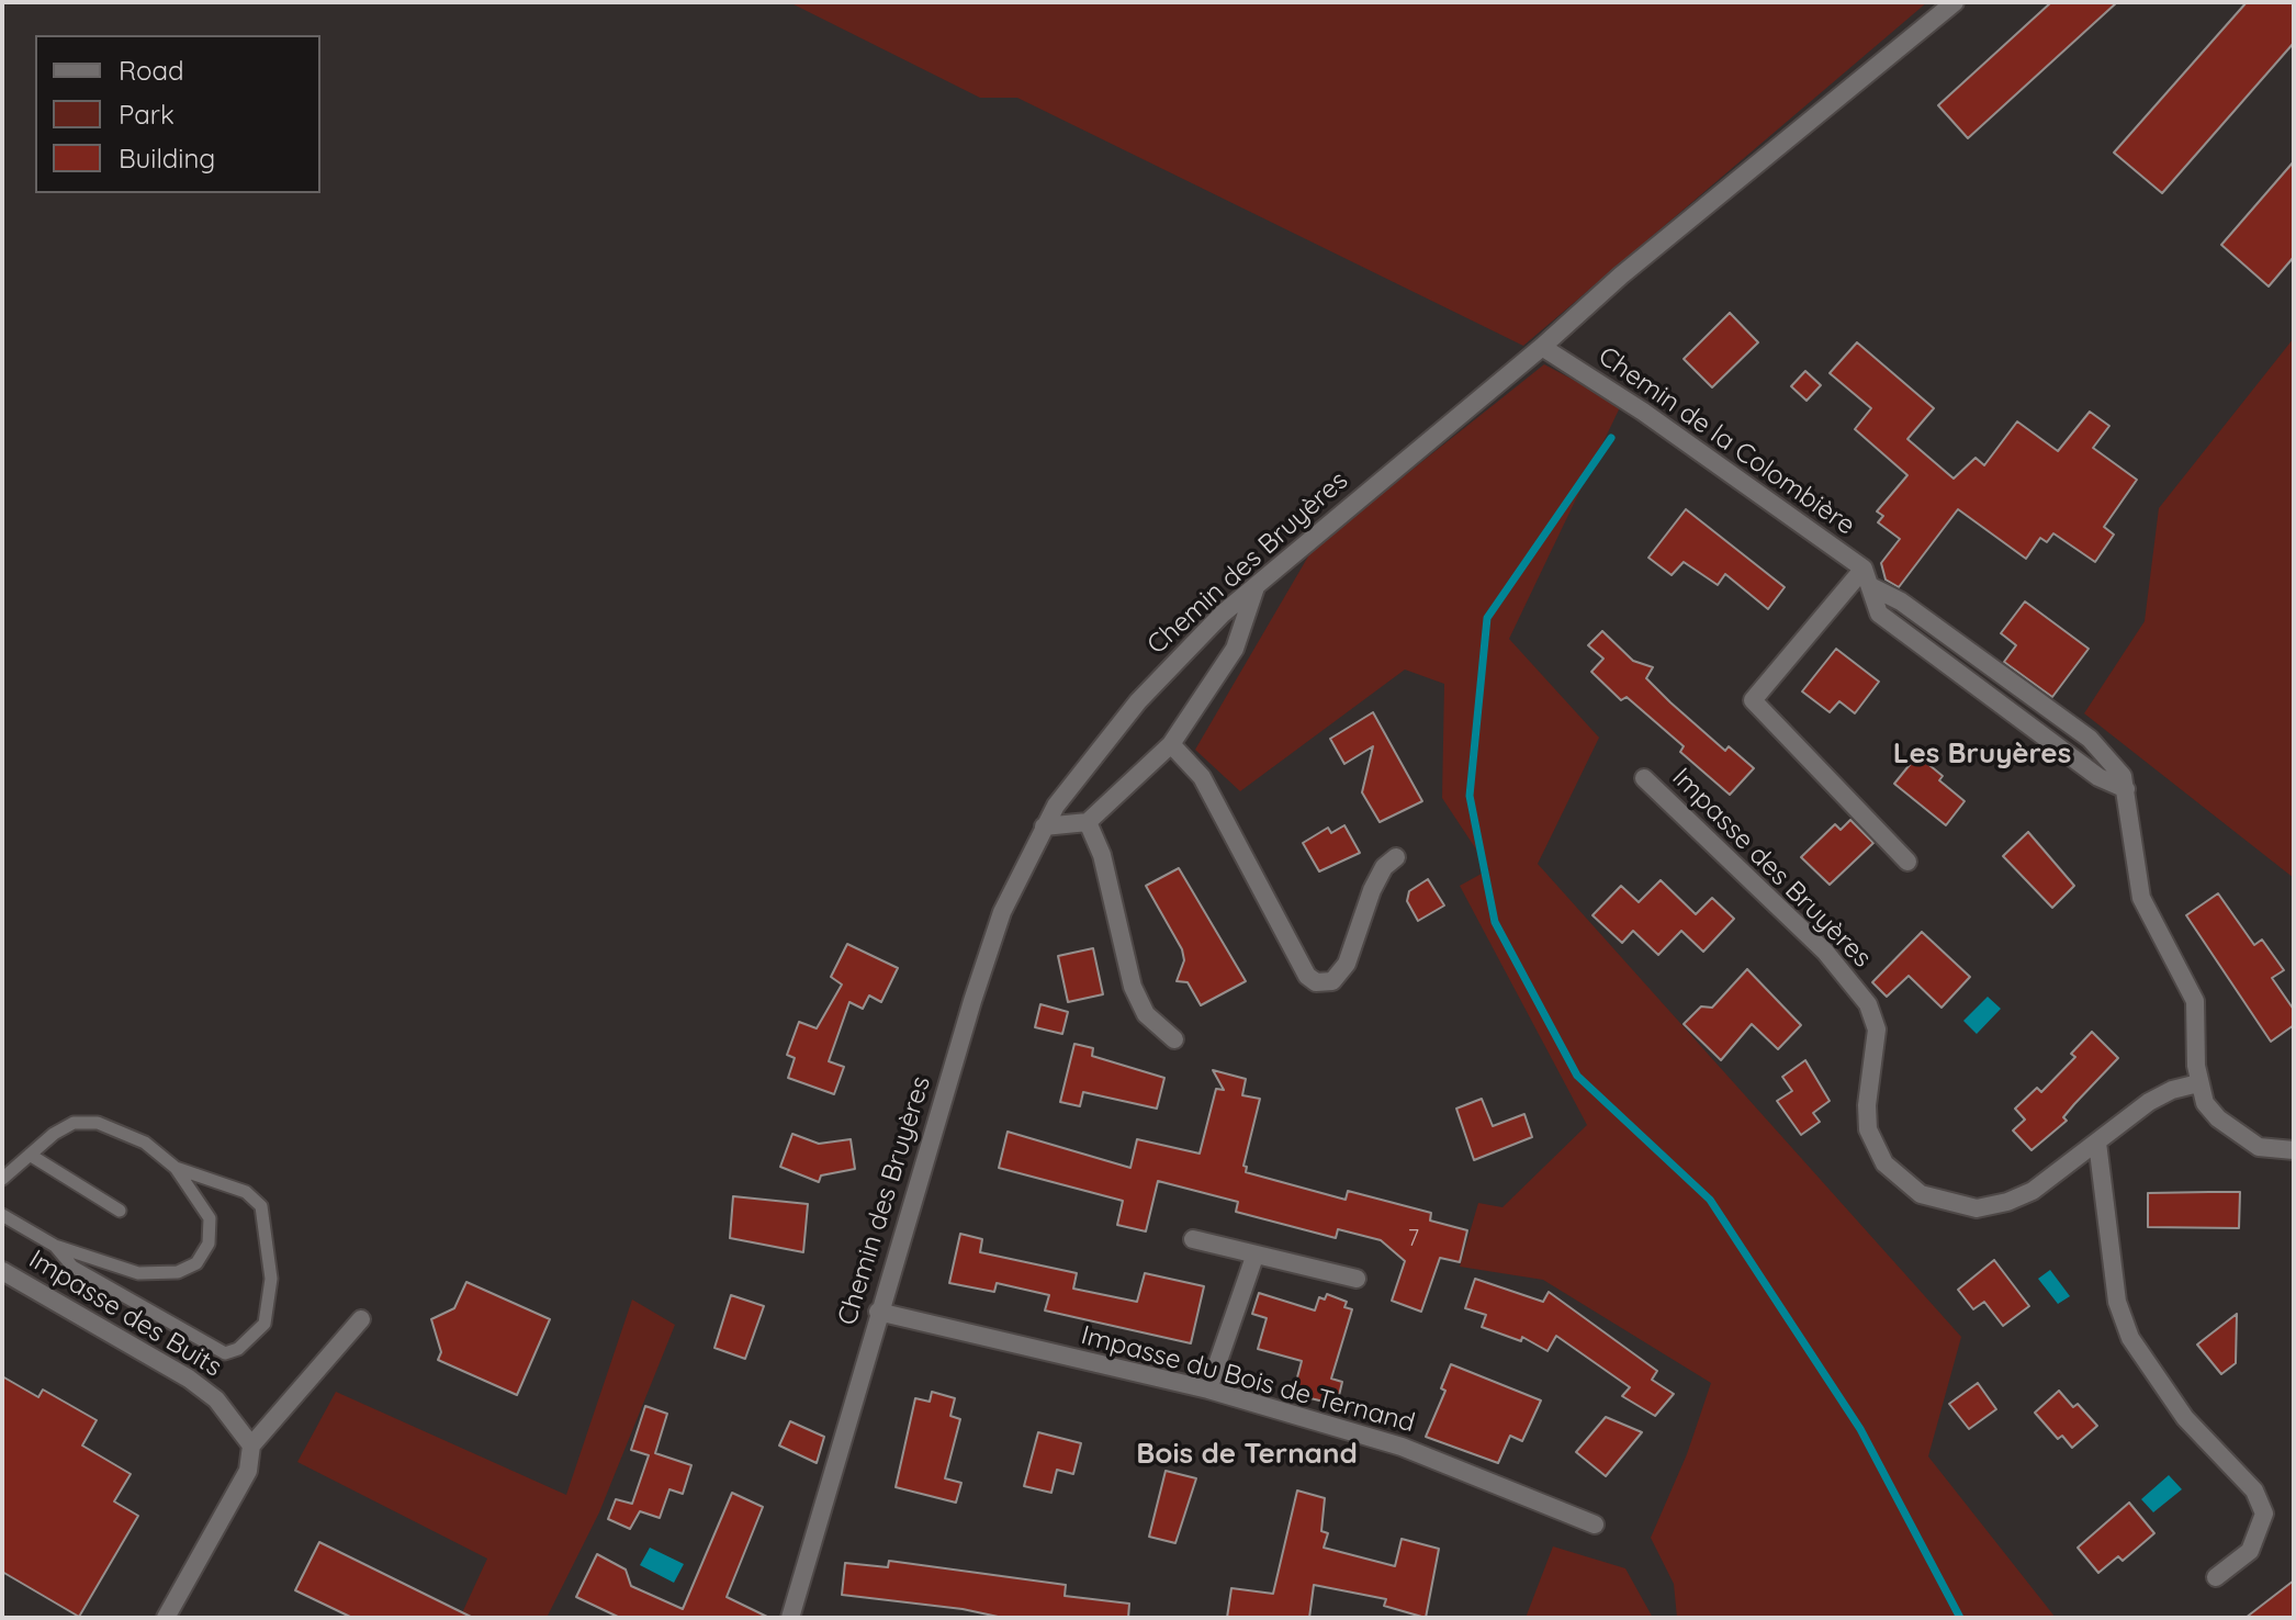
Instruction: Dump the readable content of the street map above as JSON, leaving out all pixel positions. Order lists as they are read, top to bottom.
{
  "streets": {
    "street": [
      "Chemin de la Colombière",
      "Chemin des Bruyères",
      "Impasse des Bruyères",
      "Impasse des Buits",
      "Impasse du Bois de Ternand"
    ]
  },
  "crossings": [
    ["Chemin de la Colombière", "Chemin des Bruyères"],
    ["Chemin des Bruyères", "Impasse du Bois de Ternand"]
  ],
  "districts": ["Les Bruyères", "Bois de Ternand"],
  "house_numbers": ["7"],
  "legend": ["Road", "Park", "Building"]
}
